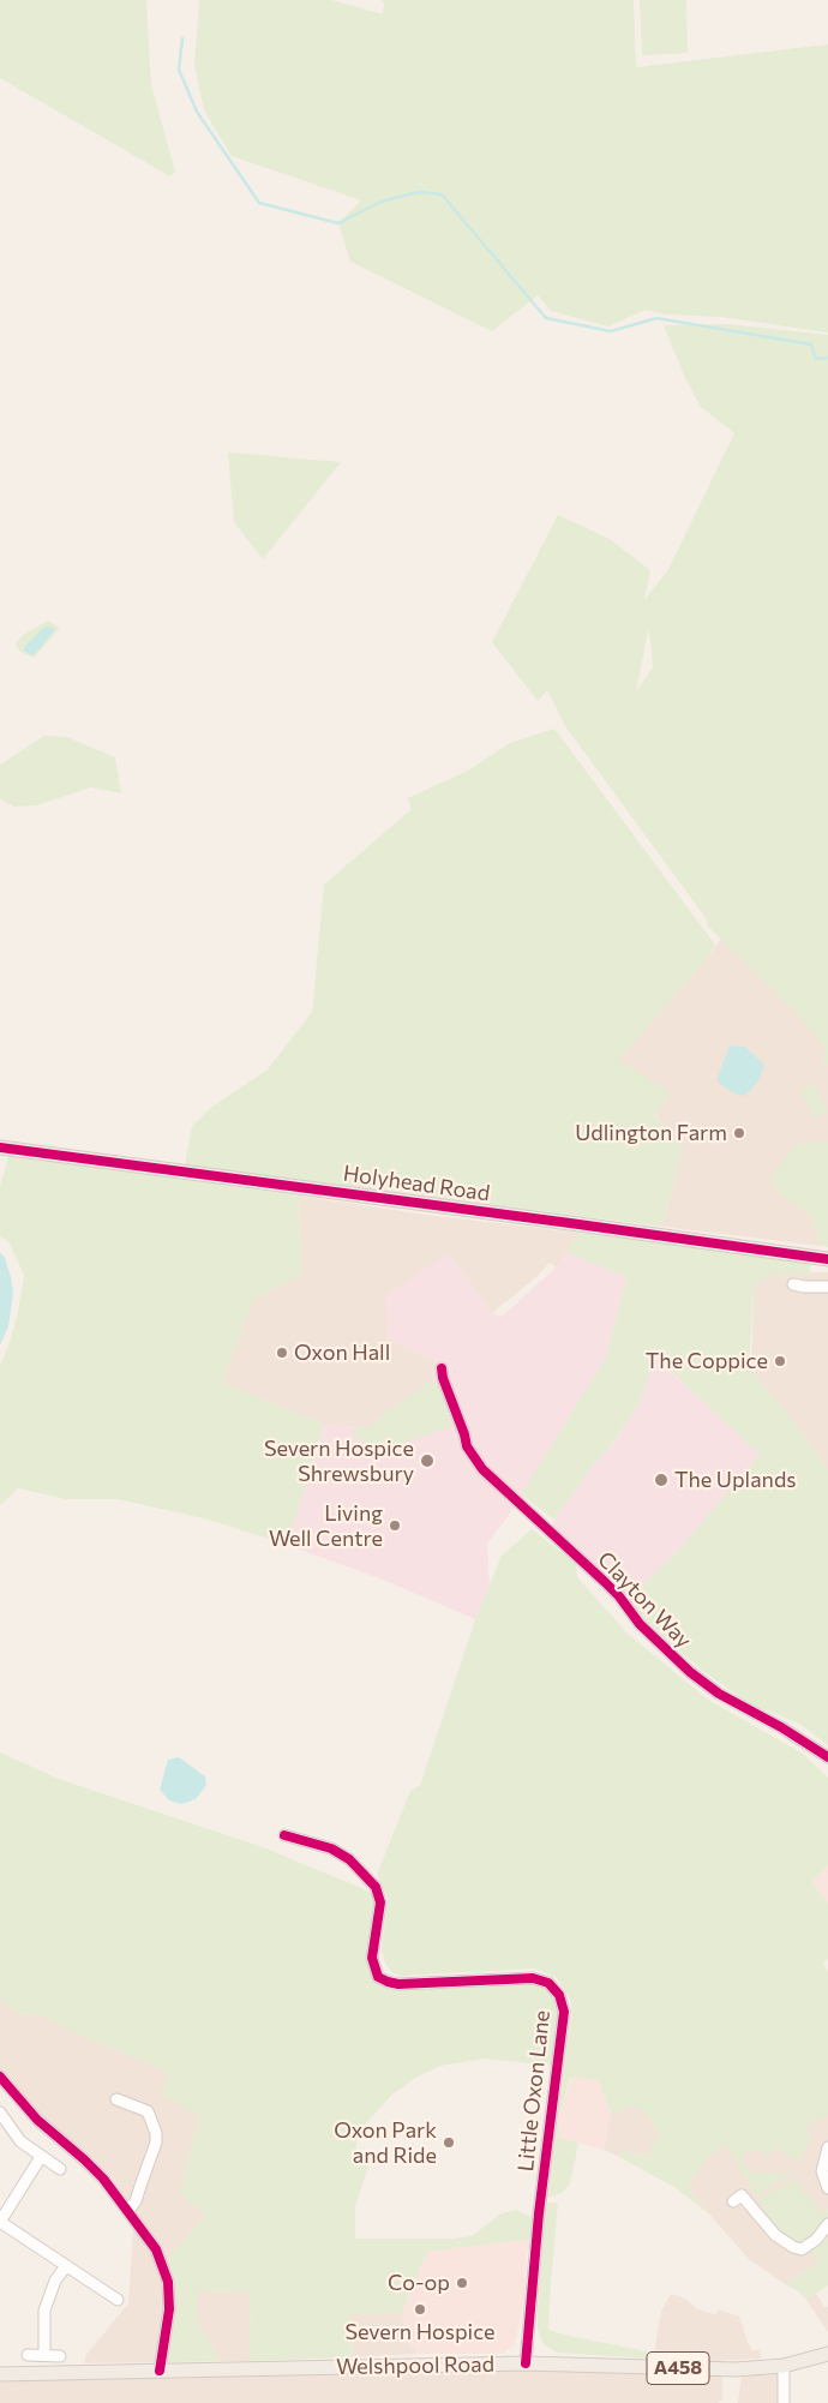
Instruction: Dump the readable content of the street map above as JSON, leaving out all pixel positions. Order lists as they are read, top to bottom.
{
  "streets": {
    "main road": ["Holyhead Road", "Welshpool Road", "A458"],
    "street": ["Clayton Way", "Little Oxon Lane"]
  },
  "crossings": [
    ["Little Oxon Lane", "Welshpool Road"]
  ],
  "places": [
    "Udlington Farm",
    "Oxon Hall",
    "The Coppice",
    "Severn Hospice Shrewsbury",
    "The Uplands",
    "Living Well Centre",
    "Oxon Park and Ride",
    "Co-op",
    "Severn Hospice"
  ]
}
